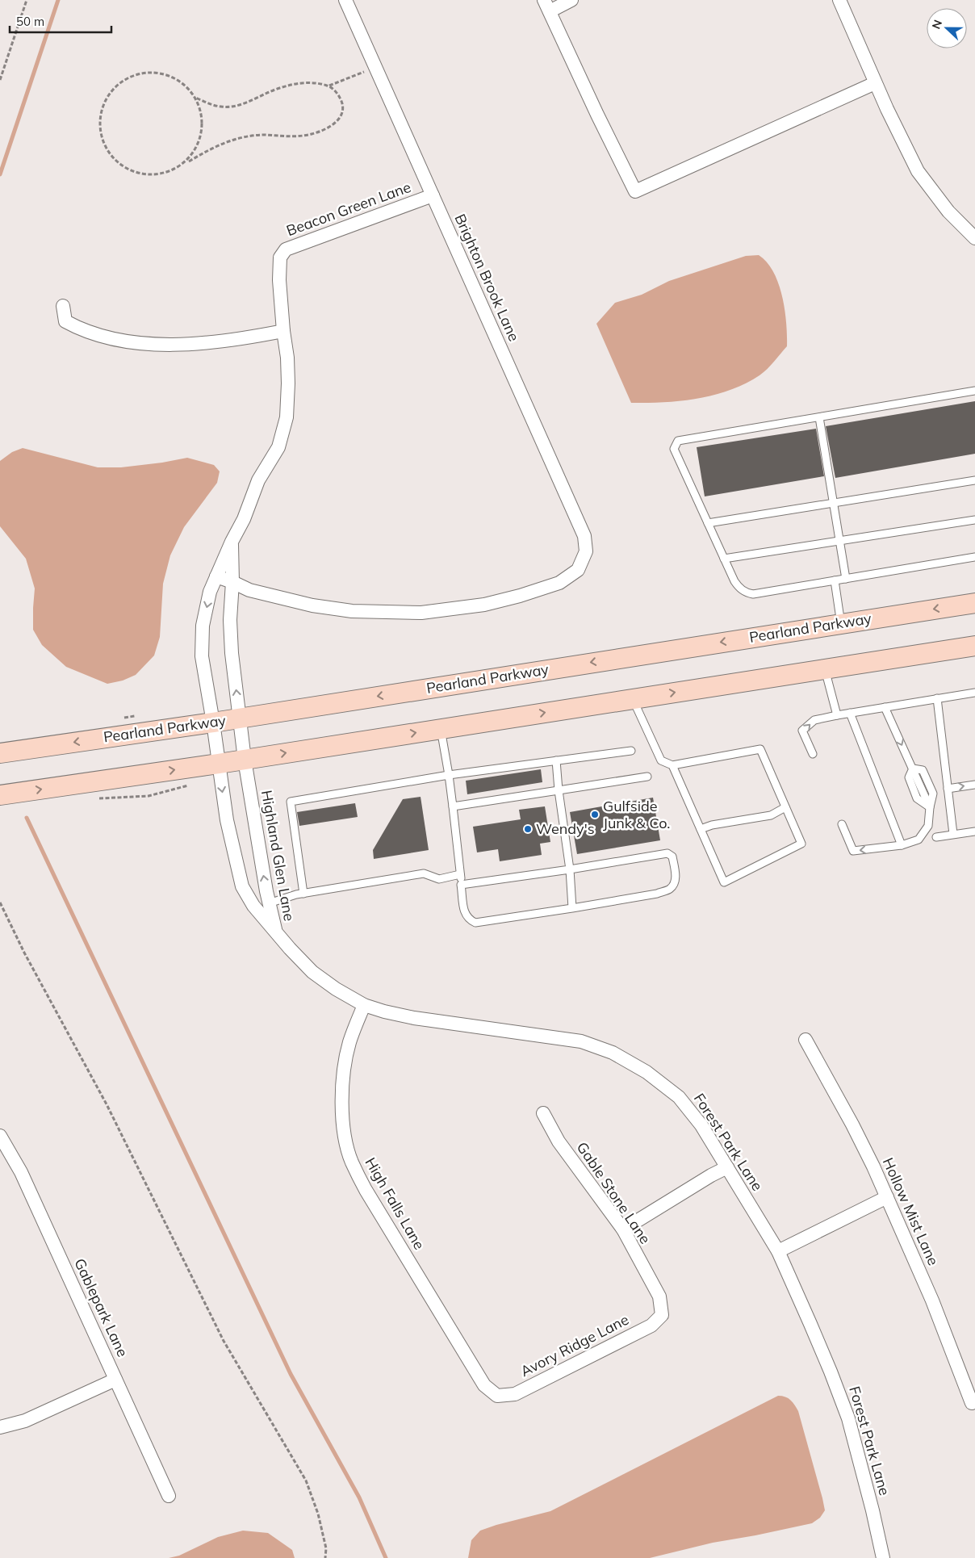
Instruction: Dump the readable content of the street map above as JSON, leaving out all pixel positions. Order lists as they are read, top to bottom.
{
  "streets": {
    "main road": ["Pearland Parkway"],
    "street": [
      "Beacon Green Lane",
      "Brighton Brook Lane",
      "Highland Glen Lane",
      "Forest Park Lane",
      "Gable Stone Lane",
      "High Falls Lane",
      "Hollow Mist Lane",
      "Gablepark Lane",
      "Avory Ridge Lane"
    ]
  },
  "crossings": [
    ["Beacon Green Lane", "Brighton Brook Lane"],
    ["Beacon Green Lane", "Highland Glen Lane"],
    ["Brighton Brook Lane", "Highland Glen Lane"],
    ["Pearland Parkway", "Highland Glen Lane"],
    ["Highland Glen Lane", "Forest Park Lane"],
    ["Forest Park Lane", "High Falls Lane"],
    ["Gable Stone Lane", "Avory Ridge Lane"],
    ["High Falls Lane", "Avory Ridge Lane"]
  ],
  "places": ["Gulfside Junk & Co.", "Wendy's"],
  "scale_bar": "50 m",
  "north": "left"
}
